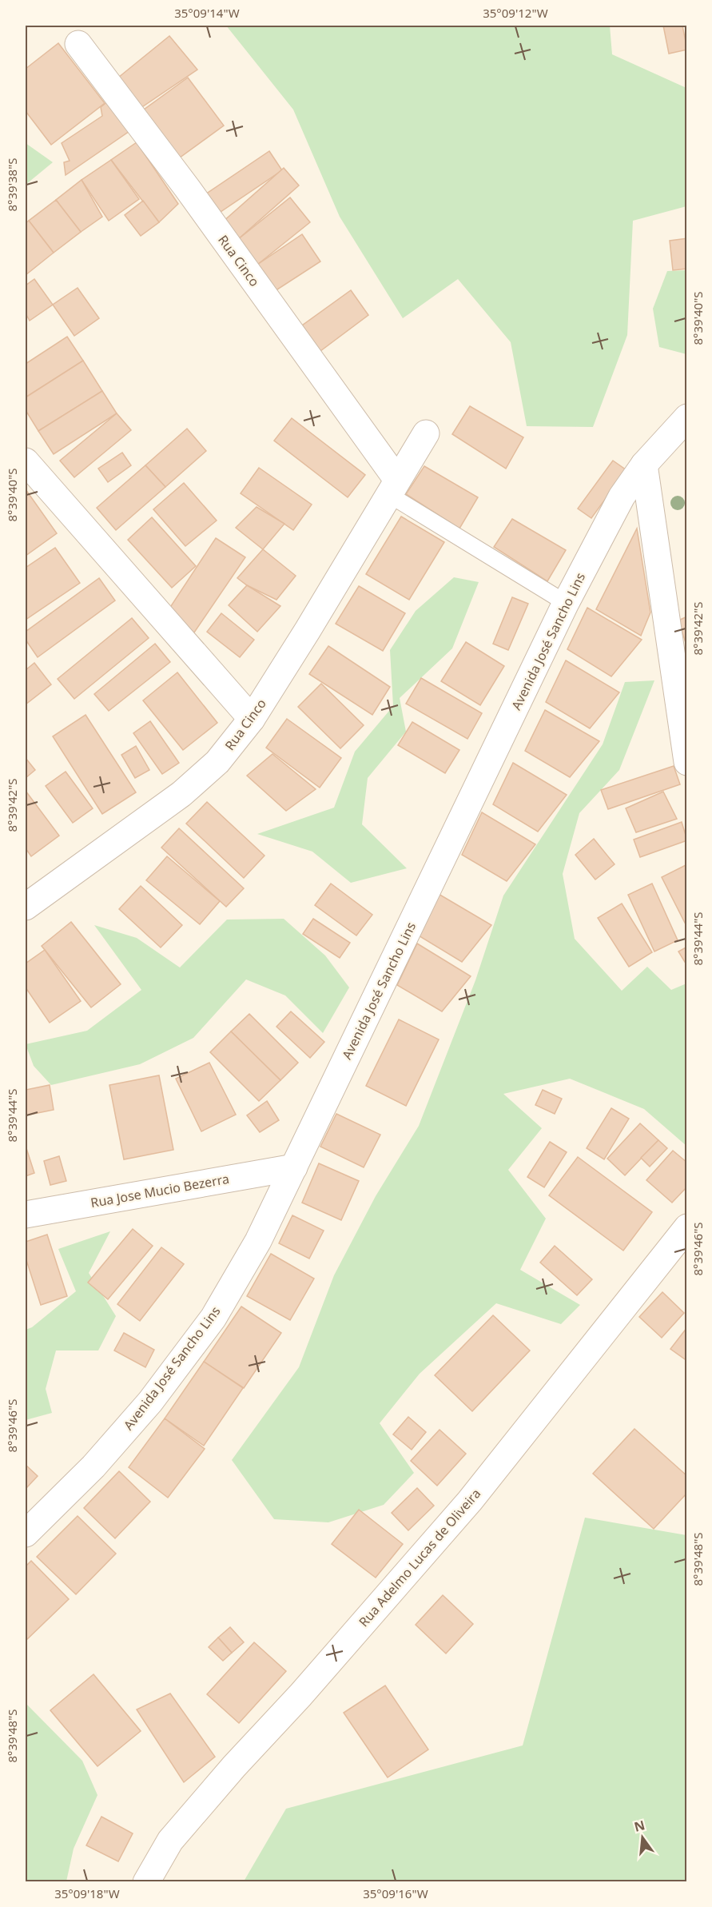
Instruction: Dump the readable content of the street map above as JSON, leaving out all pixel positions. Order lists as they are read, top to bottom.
{
  "streets": {
    "street": [
      "Rua Cinco",
      "Avenida José Sancho Lins",
      "Rua Jose Mucio Bezerra",
      "Rua Adelmo Lucas de Oliveira"
    ]
  },
  "crossings": [
    ["Avenida José Sancho Lins", "Rua Jose Mucio Bezerra"]
  ],
  "north": "top",
  "coordinates": [
    "35°09'14\"W",
    "35°09'12\"W",
    "8°39'38\"S",
    "8°39'40\"S",
    "8°39'42\"S",
    "8°39'44\"S",
    "8°39'46\"S",
    "8°39'48\"S",
    "35°09'18\"W",
    "35°09'16\"W"
  ]
}
